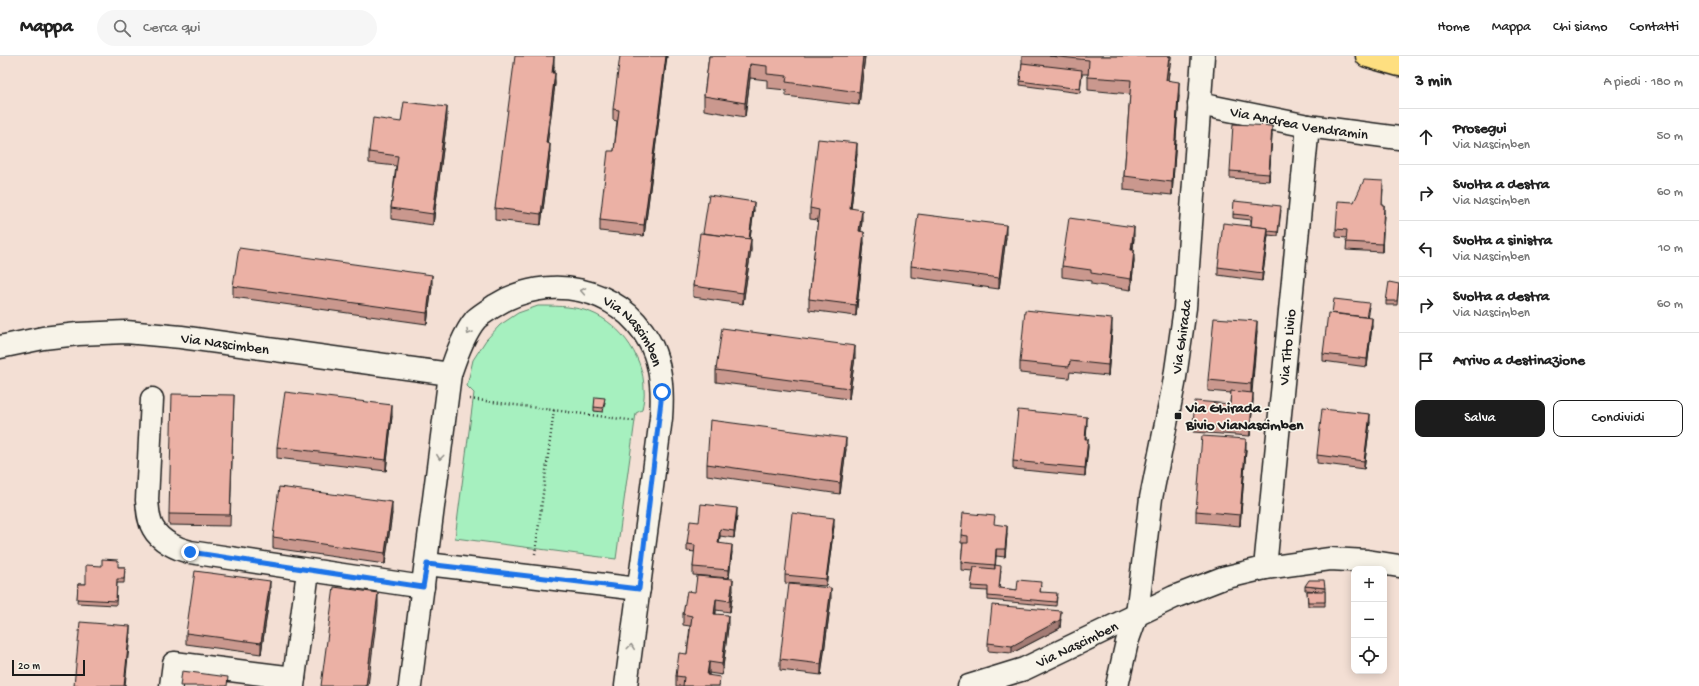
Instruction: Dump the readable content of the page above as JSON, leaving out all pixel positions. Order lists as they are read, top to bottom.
{
  "streets": {
    "street": [
      "Via Andrea Vendramin",
      "Via Nascimben",
      "Via Ghirada",
      "Via Tito Livio"
    ]
  },
  "crossings": [
    ["Via Andrea Vendramin", "Via Ghirada"],
    ["Via Andrea Vendramin", "Via Tito Livio"],
    ["Via Nascimben", "Via Ghirada"]
  ],
  "places": {
    "transit": ["Via Ghirada - Bivio ViaNascimben"]
  },
  "scale_bar": "20 m",
  "page": {
    "header": "Mappa",
    "search": "Cerca qui",
    "nav": [
      "Home",
      "Mappa",
      "Chi siamo",
      "Contatti"
    ],
    "heading": ["3 min", "A piedi · 180 m"],
    "list": [
      ["Prosegui", "Via Nascimben", "50 m"],
      ["Svolta a destra", "Via Nascimben", "60 m"],
      ["Svolta a sinistra", "Via Nascimben", "10 m"],
      ["Svolta a destra", "Via Nascimben", "60 m"],
      "Arrivo a destinazione"
    ],
    "buttons": ["Salva", "Condividi"],
    "map_buttons": ["+", "−"],
    "scale": "20 m"
  }
}
